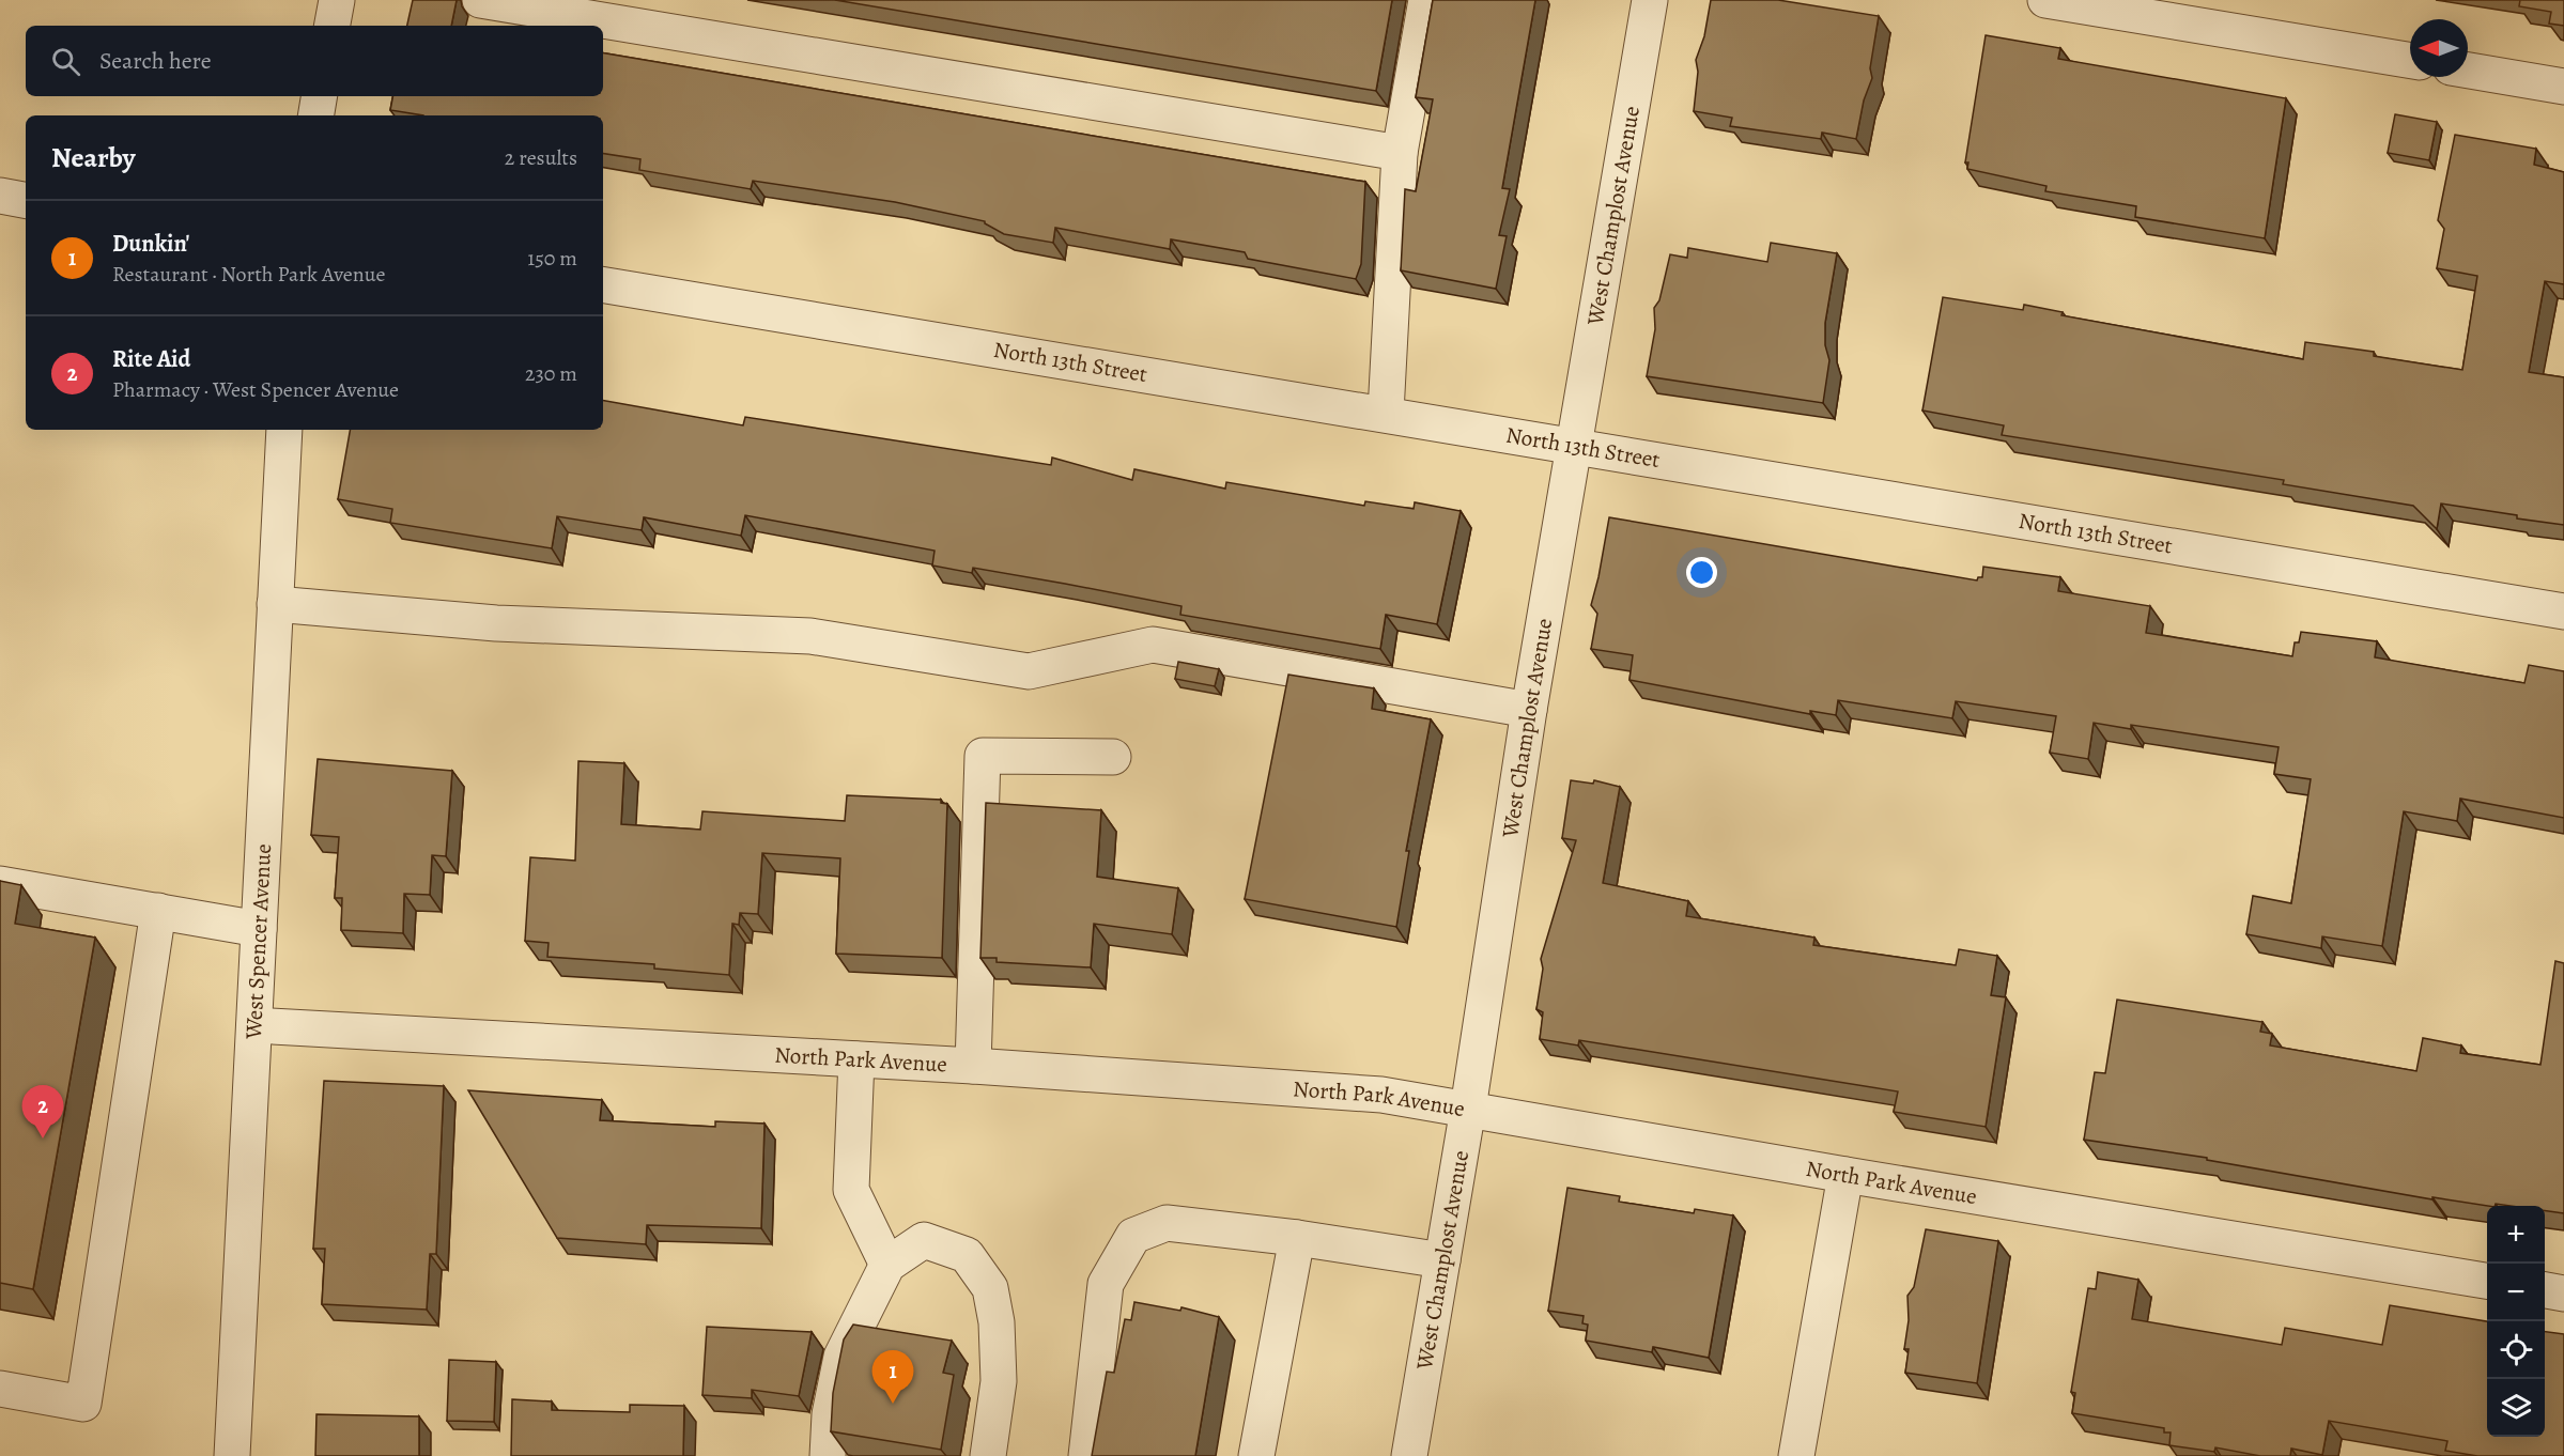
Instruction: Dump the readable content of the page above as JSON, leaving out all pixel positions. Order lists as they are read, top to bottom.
{
  "streets": {
    "street": [
      "West Champlost Avenue",
      "North 13th Street",
      "West Spencer Avenue",
      "North Park Avenue"
    ]
  },
  "crossings": [
    ["West Champlost Avenue", "North 13th Street"],
    ["West Champlost Avenue", "North Park Avenue"],
    ["West Spencer Avenue", "North Park Avenue"]
  ],
  "north": "left",
  "page": {
    "search": "Search here",
    "heading": ["Nearby", "2 results"],
    "list": [
      {
        "mark": "1",
        "name": "Dunkin'",
        "note": "Restaurant · North Park Avenue",
        "value": "150 m"
      },
      {
        "mark": "2",
        "name": "Rite Aid",
        "note": "Pharmacy · West Spencer Avenue",
        "value": "230 m"
      }
    ],
    "pins": ["2", "1"],
    "map_buttons": ["+", "−"]
  }
}
